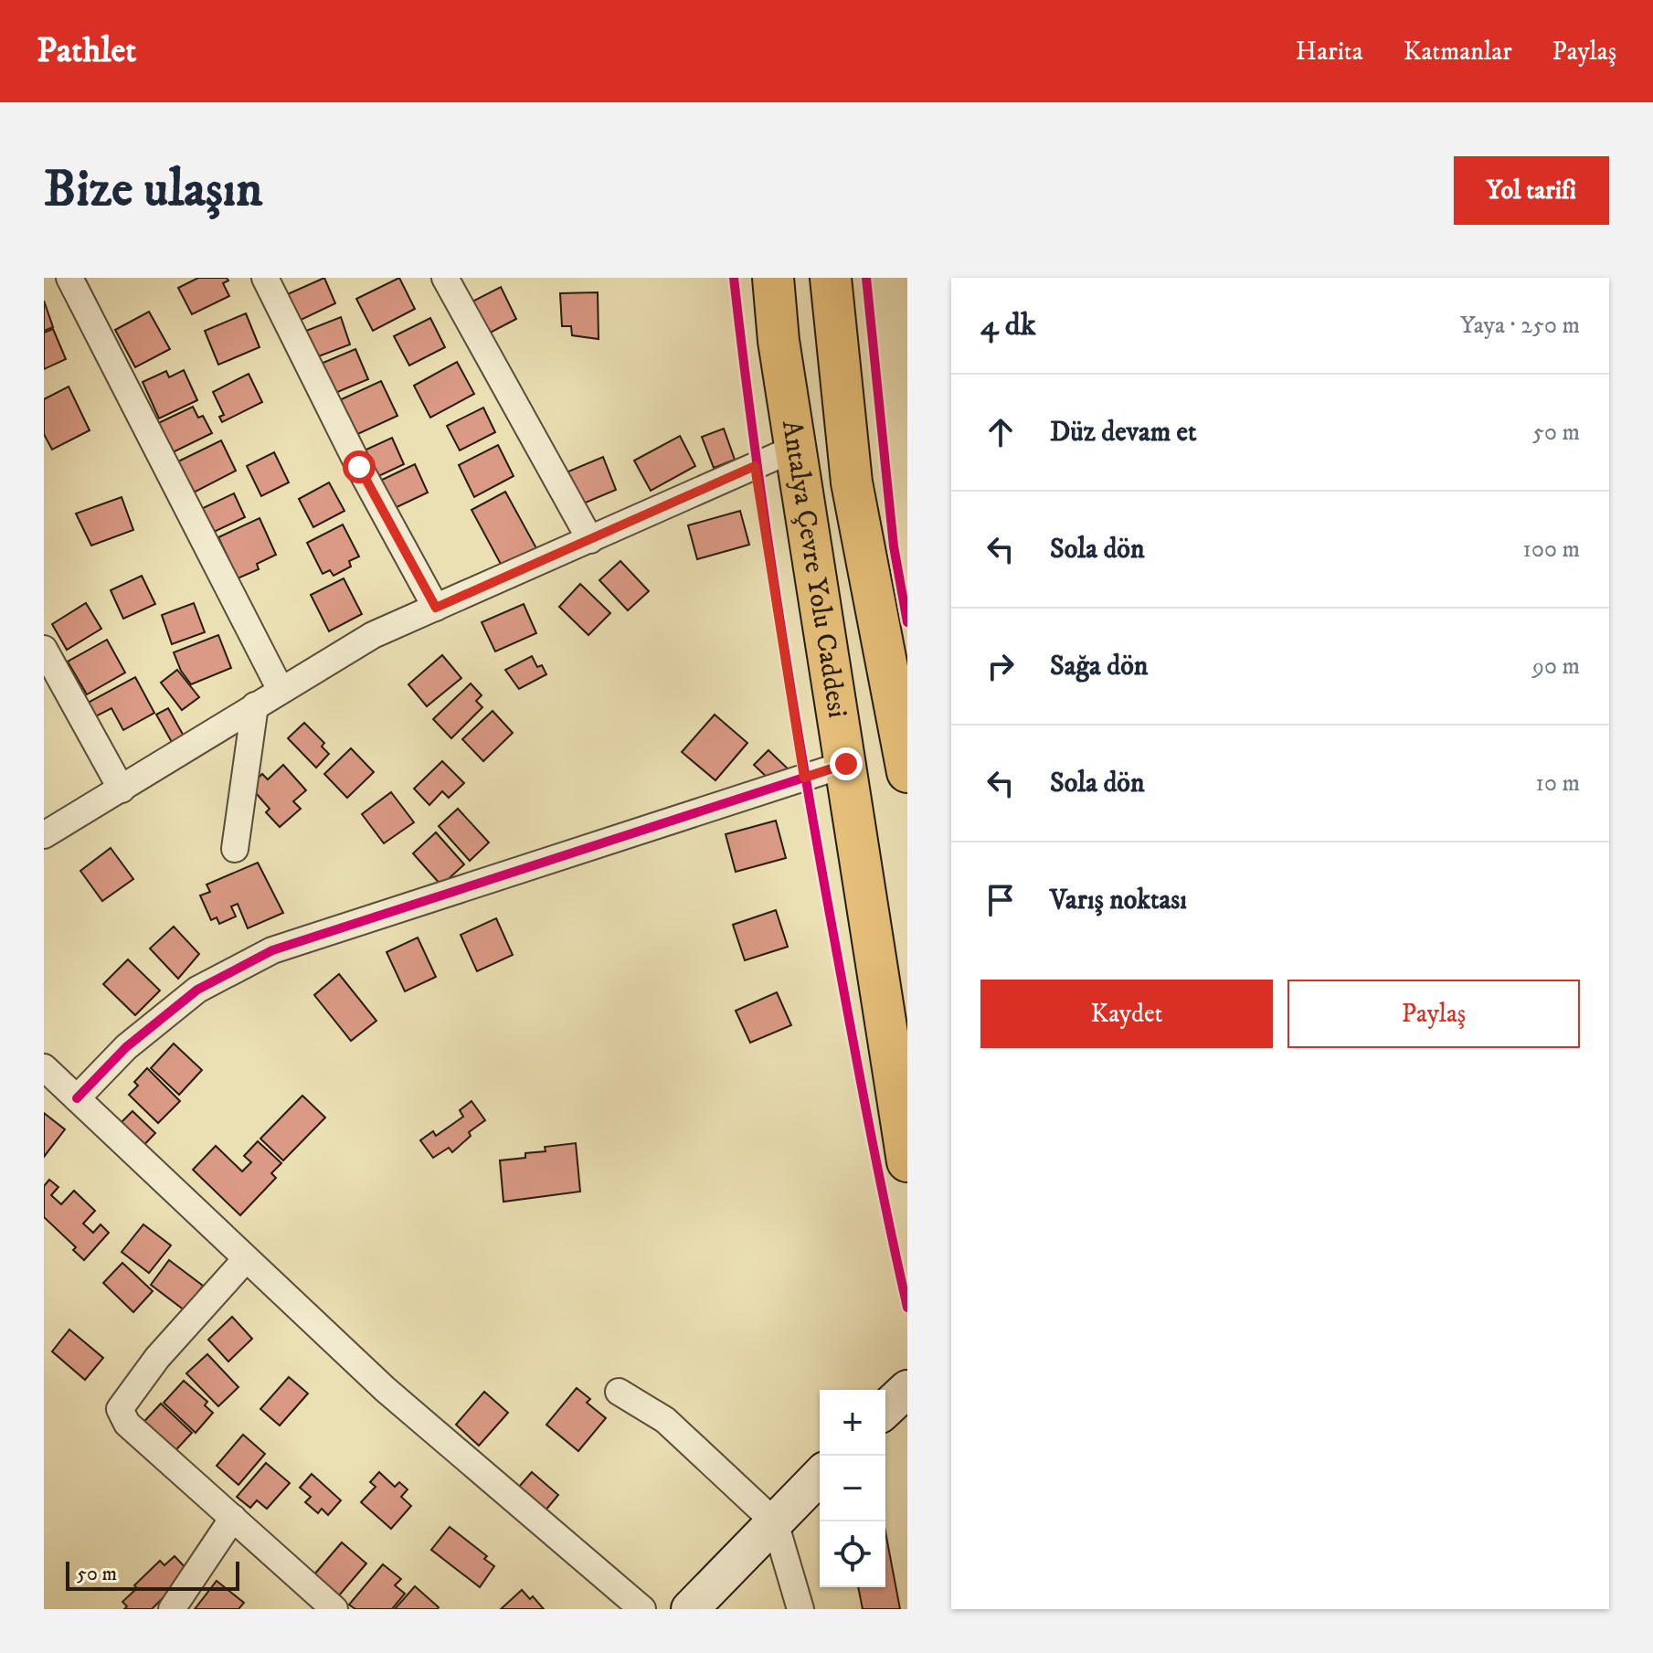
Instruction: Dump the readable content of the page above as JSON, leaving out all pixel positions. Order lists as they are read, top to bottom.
{
  "streets": {
    "highway": ["Antalya Çevre Yolu Caddesi"]
  },
  "scale_bar": "50 m",
  "page": {
    "header": "Pathlet",
    "nav": ["Harita", "Katmanlar", "Paylaş"],
    "buttons": [
      "Yol tarifi",
      ["Kaydet", "Paylaş"]
    ],
    "title": "Bize ulaşın",
    "heading": ["4 dk", "Yaya · 250 m"],
    "list": [
      ["Düz devam et", "50 m"],
      ["Sola dön", "100 m"],
      ["Sağa dön", "90 m"],
      ["Sola dön", "10 m"],
      "Varış noktası"
    ],
    "map_buttons": ["+", "−"],
    "scale": "50 m"
  }
}
